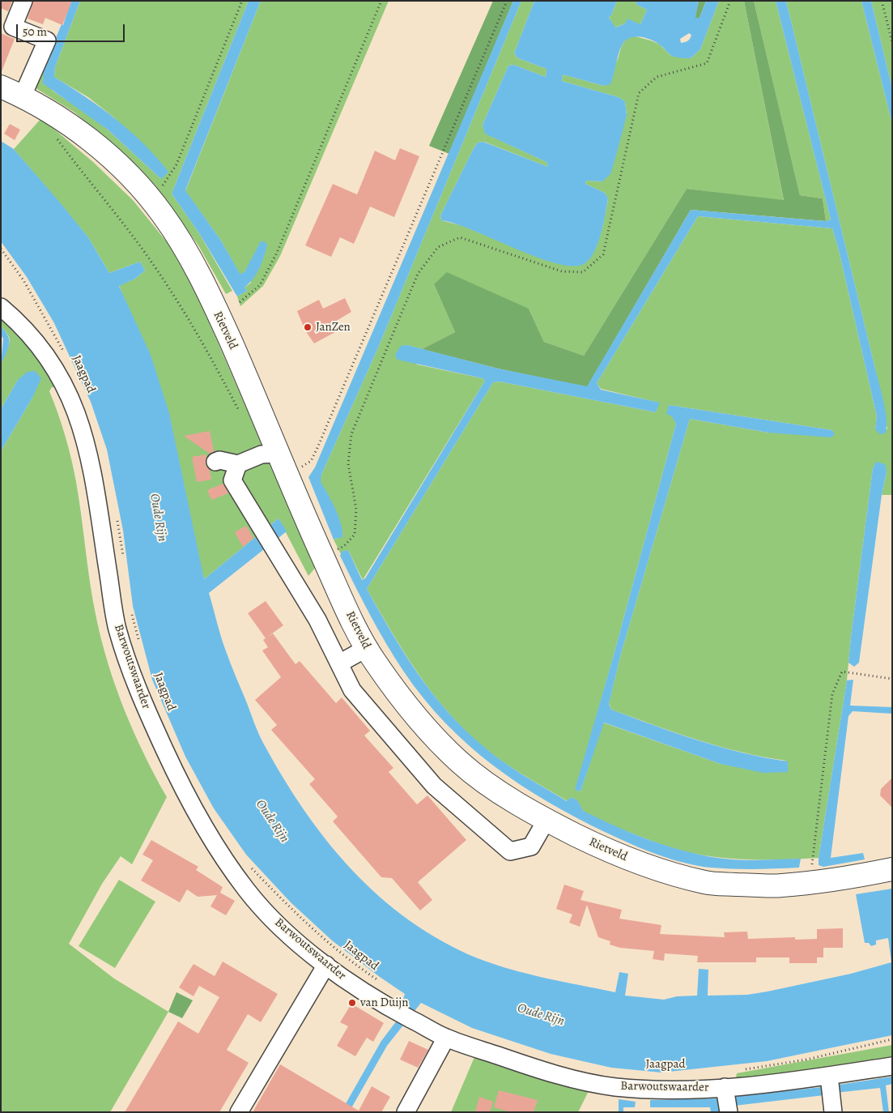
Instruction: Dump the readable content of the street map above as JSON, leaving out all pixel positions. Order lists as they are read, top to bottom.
{
  "streets": {
    "main road": ["Rietveld"],
    "street": ["Barwoutswaarder"],
    "path": ["Jaagpad"]
  },
  "water": ["Oude Rijn"],
  "places": ["JanZen", "van Duijn"],
  "scale_bar": "50 m"
}
